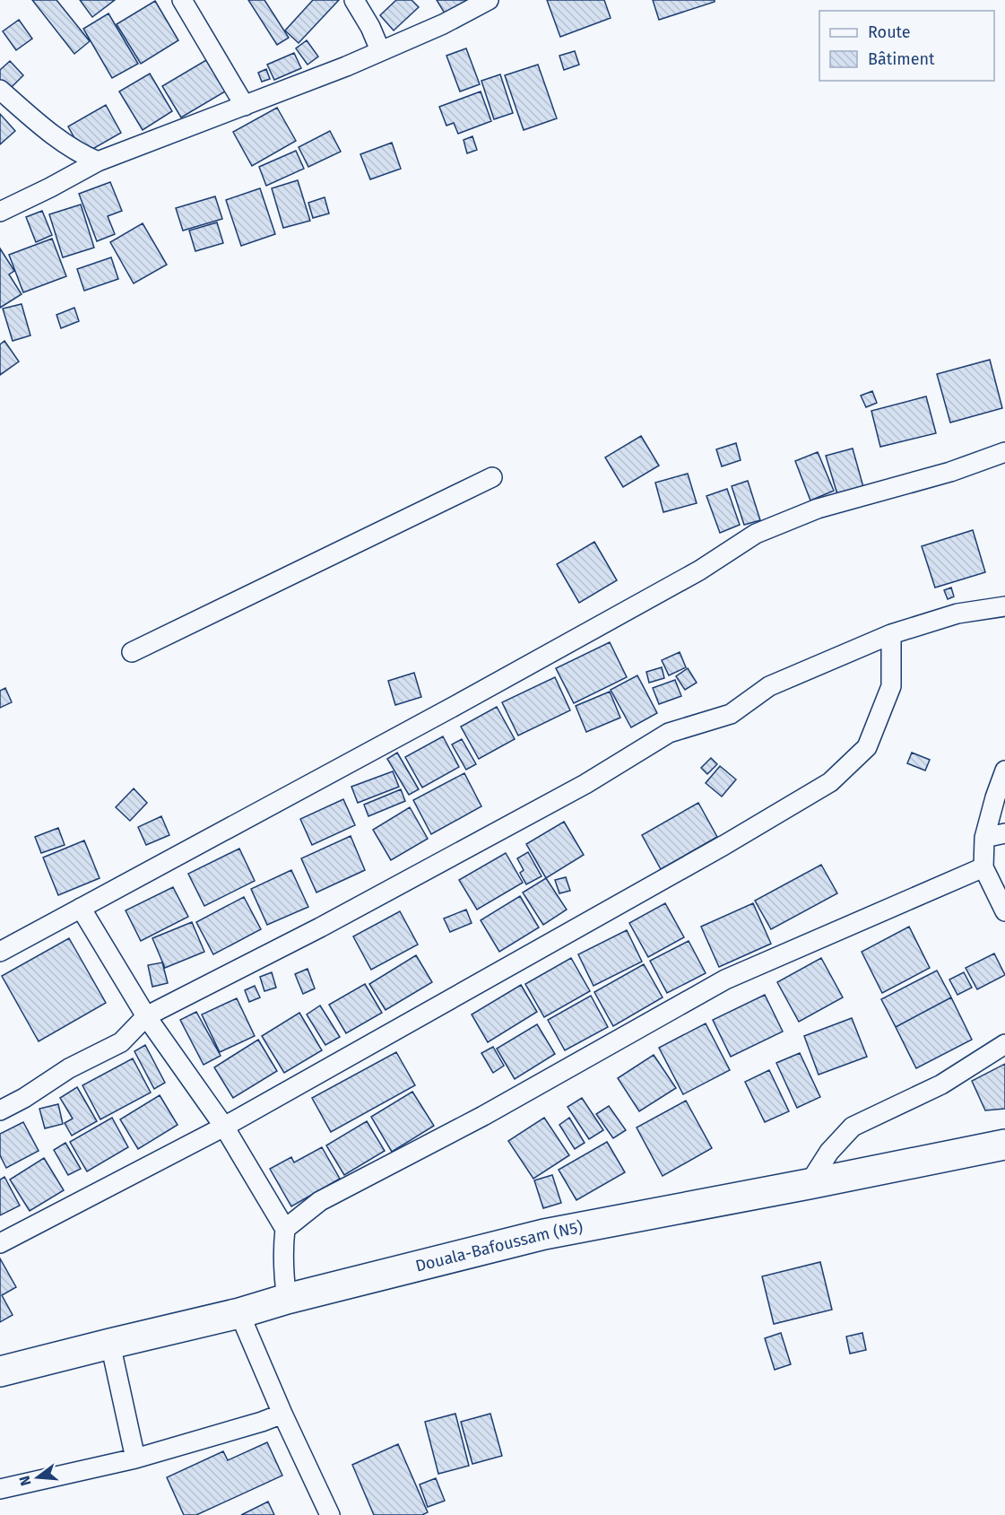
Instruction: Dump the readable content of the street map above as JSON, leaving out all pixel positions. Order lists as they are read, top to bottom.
{
  "streets": {
    "highway": ["Douala-Bafoussam (N5)"]
  },
  "legend": ["Route", "Bâtiment"],
  "north": "left"
}
